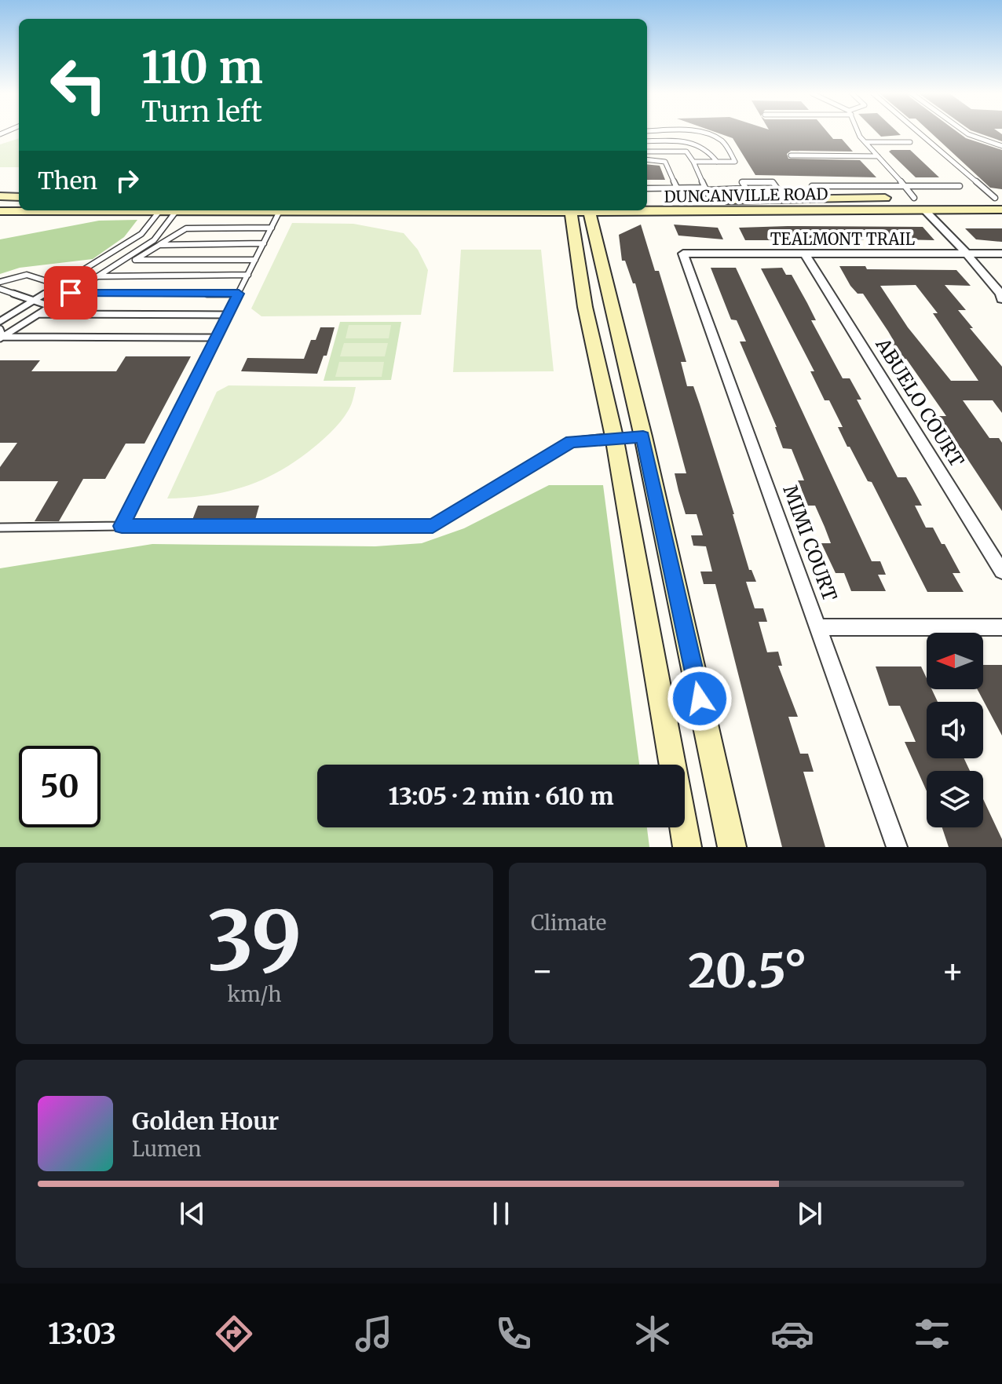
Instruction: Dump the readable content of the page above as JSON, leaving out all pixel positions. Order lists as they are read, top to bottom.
{
  "streets": {
    "main road": ["DUNCANVILLE ROAD"],
    "street": ["TEALMONT TRAIL", "ABUELO COURT", "MIMI COURT"]
  },
  "crossings": [
    ["TEALMONT TRAIL", "ABUELO COURT"],
    ["TEALMONT TRAIL", "MIMI COURT"]
  ],
  "north": "left",
  "page": {
    "turn": ["110 m", "Turn left"],
    "then": "Then",
    "limit": "50",
    "trip": "13:05 · 2 min · 610 m",
    "tile": [
      ["39", "km/h"],
      "Climate"
    ],
    "heat": ["−", "20.5°", "+"],
    "song": ["Golden Hour", "Lumen"],
    "tabs": "13:03"
  }
}
